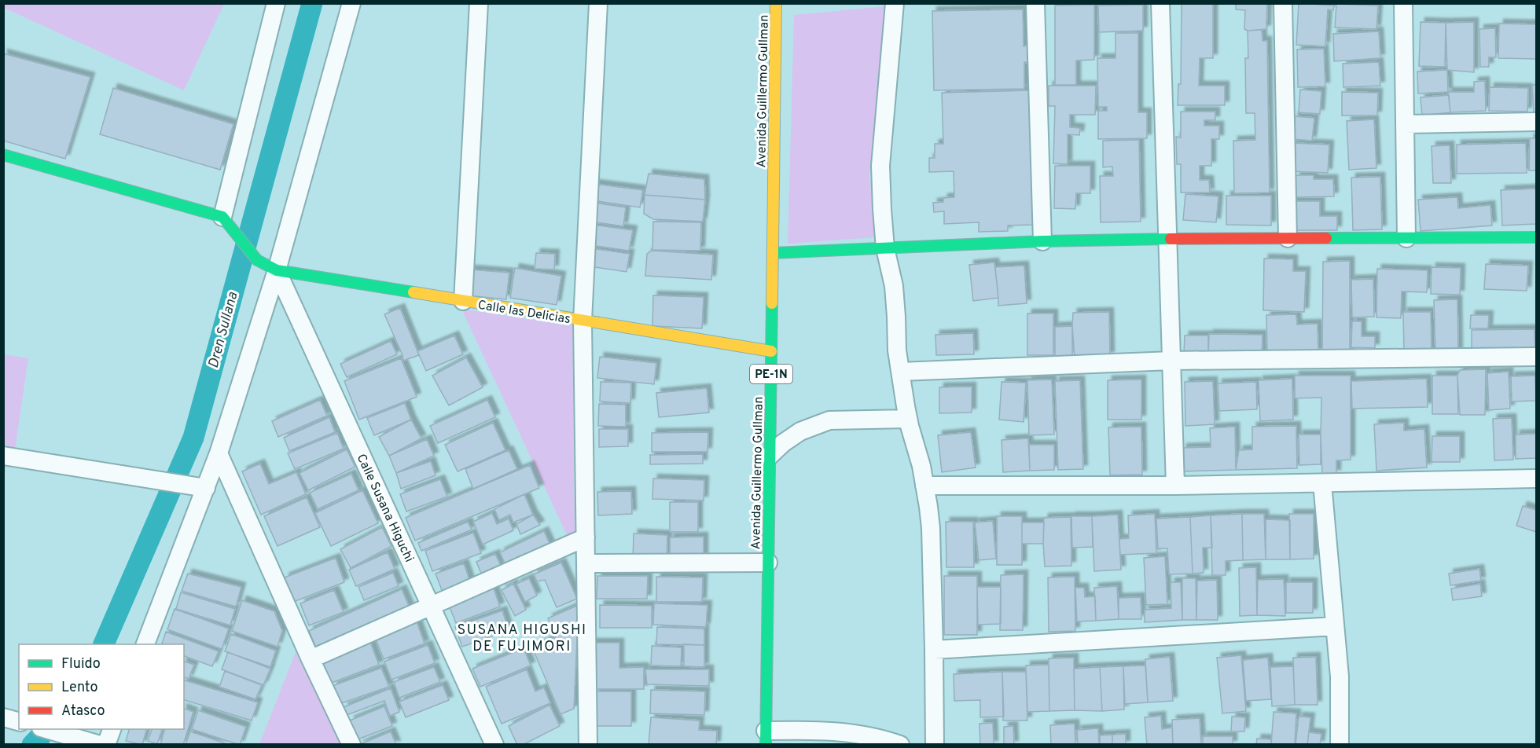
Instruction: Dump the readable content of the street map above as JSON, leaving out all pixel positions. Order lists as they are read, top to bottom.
{
  "streets": {
    "street": [
      "Avenida Guillermo Gullman",
      "Calle las Delicias",
      "PE-1N",
      "Calle Susana Higuchi"
    ]
  },
  "crossings": [
    ["Avenida Guillermo Gullman", "Calle las Delicias"],
    ["Calle las Delicias", "Calle Susana Higuchi"]
  ],
  "districts": ["SUSANA HIGUSHI DE FUJIMORI"],
  "water": ["Dren Sullana"],
  "legend": ["Fluido", "Lento", "Atasco"]
}
